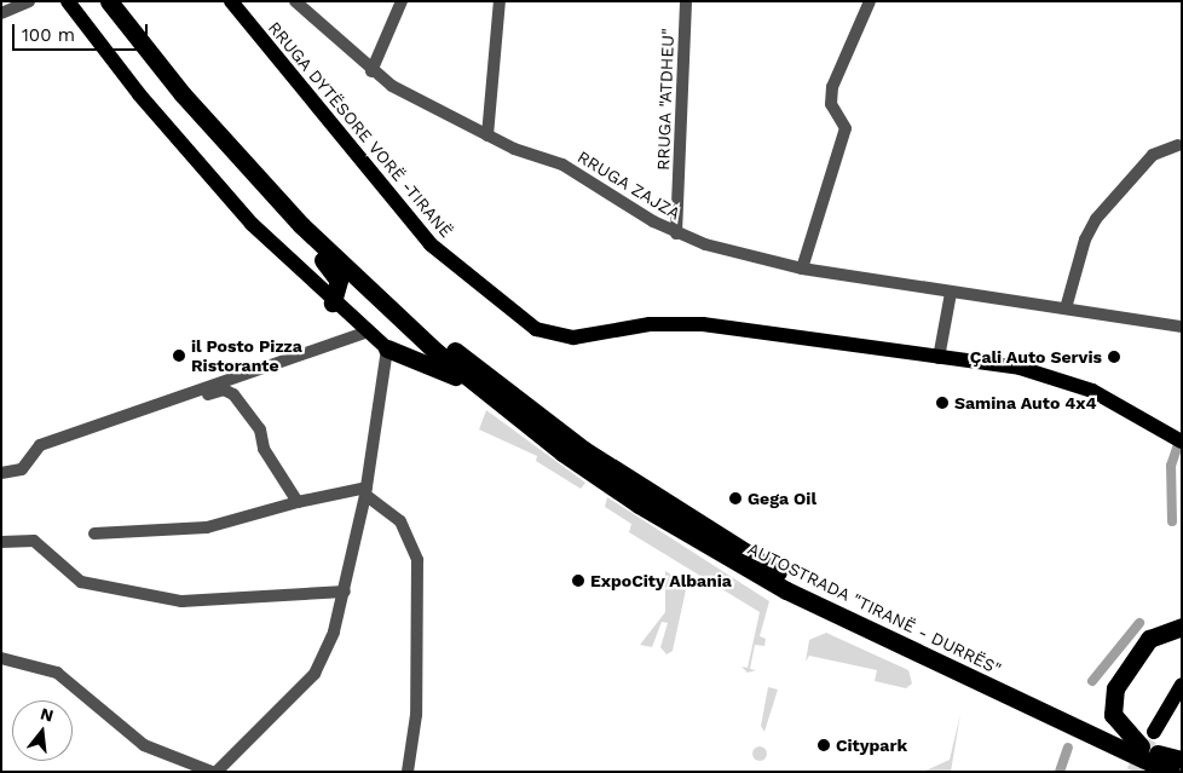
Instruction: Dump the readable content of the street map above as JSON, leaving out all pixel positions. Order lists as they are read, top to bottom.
{
  "streets": {
    "highway": ["AUTOSTRADA \"TIRANË - DURRËS\""],
    "main road": ["RRUGA DYTËSORE VORË -TIRANË"],
    "street": ["RRUGA \"ATDHEU\"", "RRUGA ZAJZA"]
  },
  "crossings": [
    ["RRUGA \"ATDHEU\"", "RRUGA ZAJZA"]
  ],
  "places": [
    "il Posto Pizza Ristorante",
    "Çali Auto Servis",
    "Samina Auto 4x4",
    "Gega Oil",
    "ExpoCity Albania",
    "Citypark"
  ],
  "scale_bar": "100 m",
  "north": "top"
}
